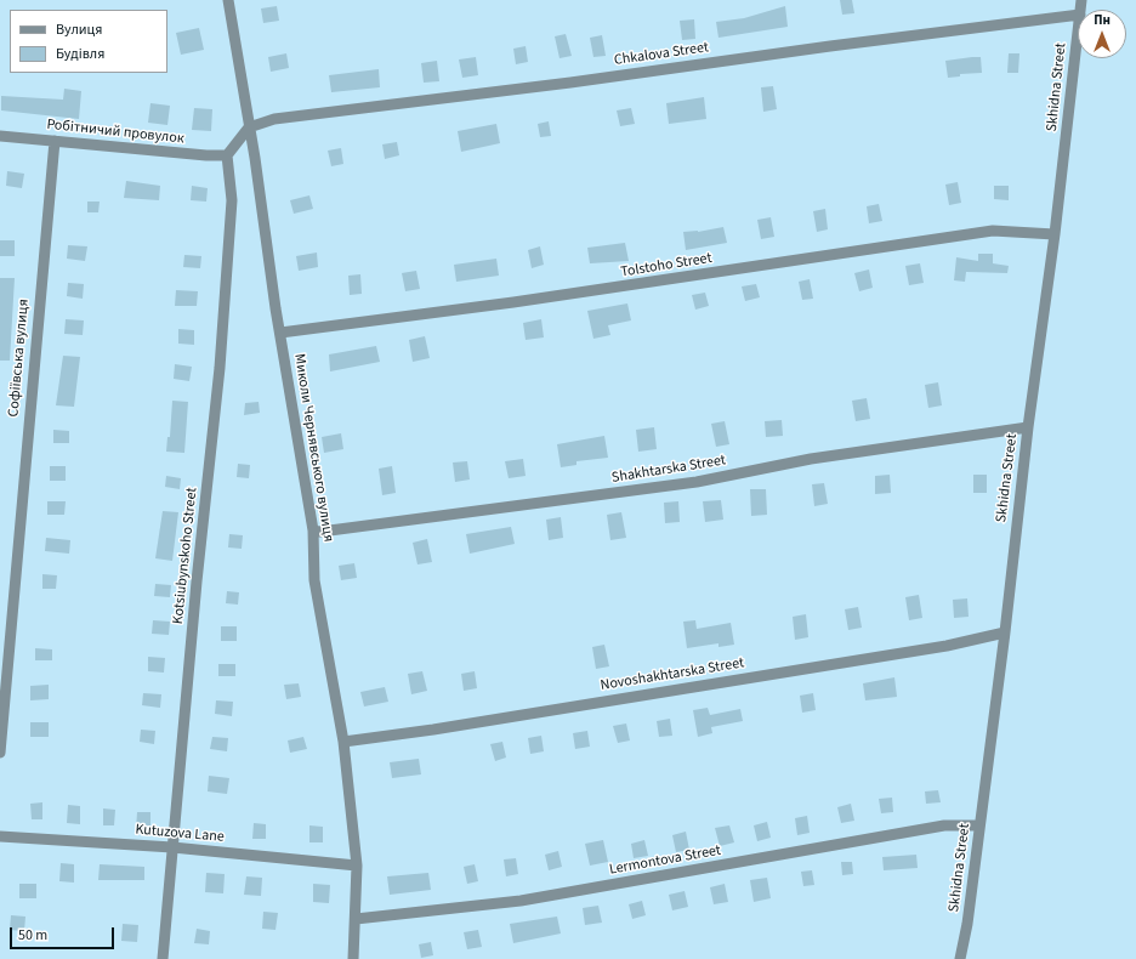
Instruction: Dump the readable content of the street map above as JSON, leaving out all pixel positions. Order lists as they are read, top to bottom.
{
  "streets": {
    "street": [
      "Chkalova Street",
      "Skhidna Street",
      "Робітничий провулок",
      "Tolstoho Street",
      "Софіївська вулиця",
      "Миколи Чернявського вулиця",
      "Shakhtarska Street",
      "Kotsiubynskoho Street",
      "Novoshakhtarska Street",
      "Kutuzova Lane",
      "Lermontova Street"
    ]
  },
  "crossings": [
    ["Chkalova Street", "Миколи Чернявського вулиця"],
    ["Skhidna Street", "Tolstoho Street"],
    ["Skhidna Street", "Shakhtarska Street"],
    ["Skhidna Street", "Novoshakhtarska Street"],
    ["Skhidna Street", "Lermontova Street"],
    ["Робітничий провулок", "Софіївська вулиця"],
    ["Робітничий провулок", "Kotsiubynskoho Street"],
    ["Tolstoho Street", "Миколи Чернявського вулиця"],
    ["Миколи Чернявського вулиця", "Shakhtarska Street"],
    ["Миколи Чернявського вулиця", "Novoshakhtarska Street"],
    ["Миколи Чернявського вулиця", "Kutuzova Lane"],
    ["Миколи Чернявського вулиця", "Lermontova Street"],
    ["Kotsiubynskoho Street", "Kutuzova Lane"]
  ],
  "legend": ["Вулиця", "Будівля"],
  "scale_bar": "50 m",
  "north": "top"
}
